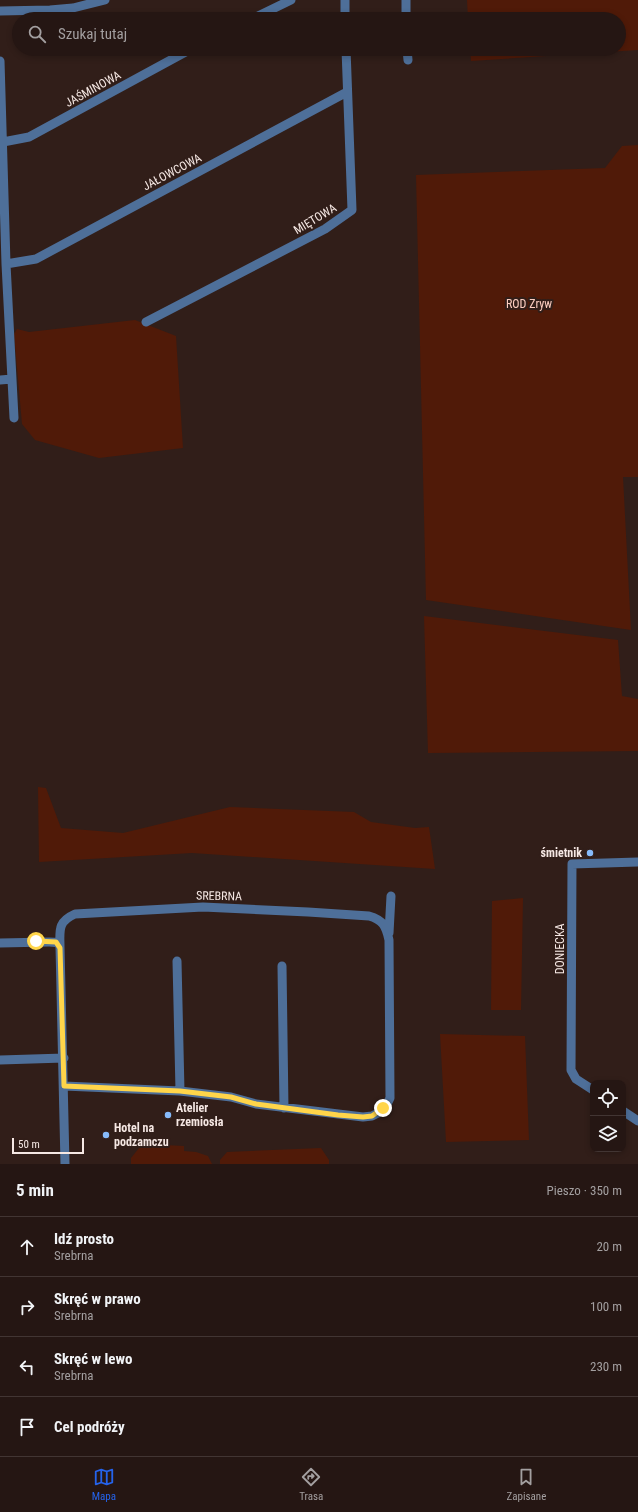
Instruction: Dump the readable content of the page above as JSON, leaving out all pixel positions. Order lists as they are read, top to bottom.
{
  "streets": {
    "street": [
      "JAŚMINOWA",
      "JAŁOWCOWA",
      "MIĘTOWA",
      "SREBRNA",
      "DONIECKA"
    ]
  },
  "crossings": [
    ["JAŁOWCOWA", "MIĘTOWA"]
  ],
  "parks": ["ROD Zryw"],
  "places": ["śmietnik", "Atelier rzemiosła", "Hotel na podzamczu"],
  "scale_bar": "50 m",
  "page": {
    "search": "Szukaj tutaj",
    "scale": "50 m",
    "heading": ["5 min", "Pieszo · 350 m"],
    "list": [
      ["Idź prosto", "Srebrna", "20 m"],
      ["Skręć w prawo", "Srebrna", "100 m"],
      ["Skręć w lewo", "Srebrna", "230 m"],
      "Cel podróży"
    ],
    "nav": ["Mapa", "Trasa", "Zapisane"]
  }
}
